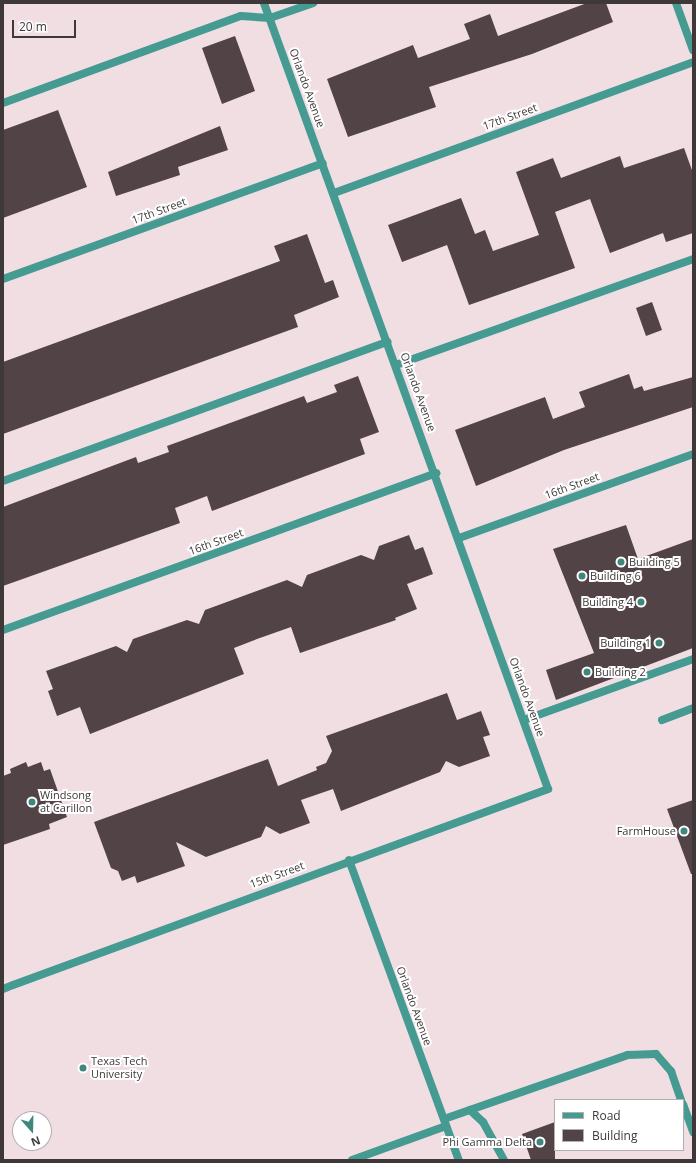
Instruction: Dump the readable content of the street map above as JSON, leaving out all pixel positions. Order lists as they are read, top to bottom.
{
  "streets": {
    "street": [
      "Orlando Avenue",
      "17th Street",
      "16th Street",
      "15th Street"
    ]
  },
  "crossings": [
    ["Orlando Avenue", "17th Street"],
    ["Orlando Avenue", "16th Street"],
    ["Orlando Avenue", "15th Street"]
  ],
  "places": [
    "Building 5",
    "Building 6",
    "Building 4",
    "Building 1",
    "Building 2",
    "Windsong at Carillon",
    "FarmHouse",
    "Texas Tech University",
    "Phi Gamma Delta"
  ],
  "legend": ["Road", "Building"],
  "scale_bar": "20 m",
  "north": "bottom"
}
